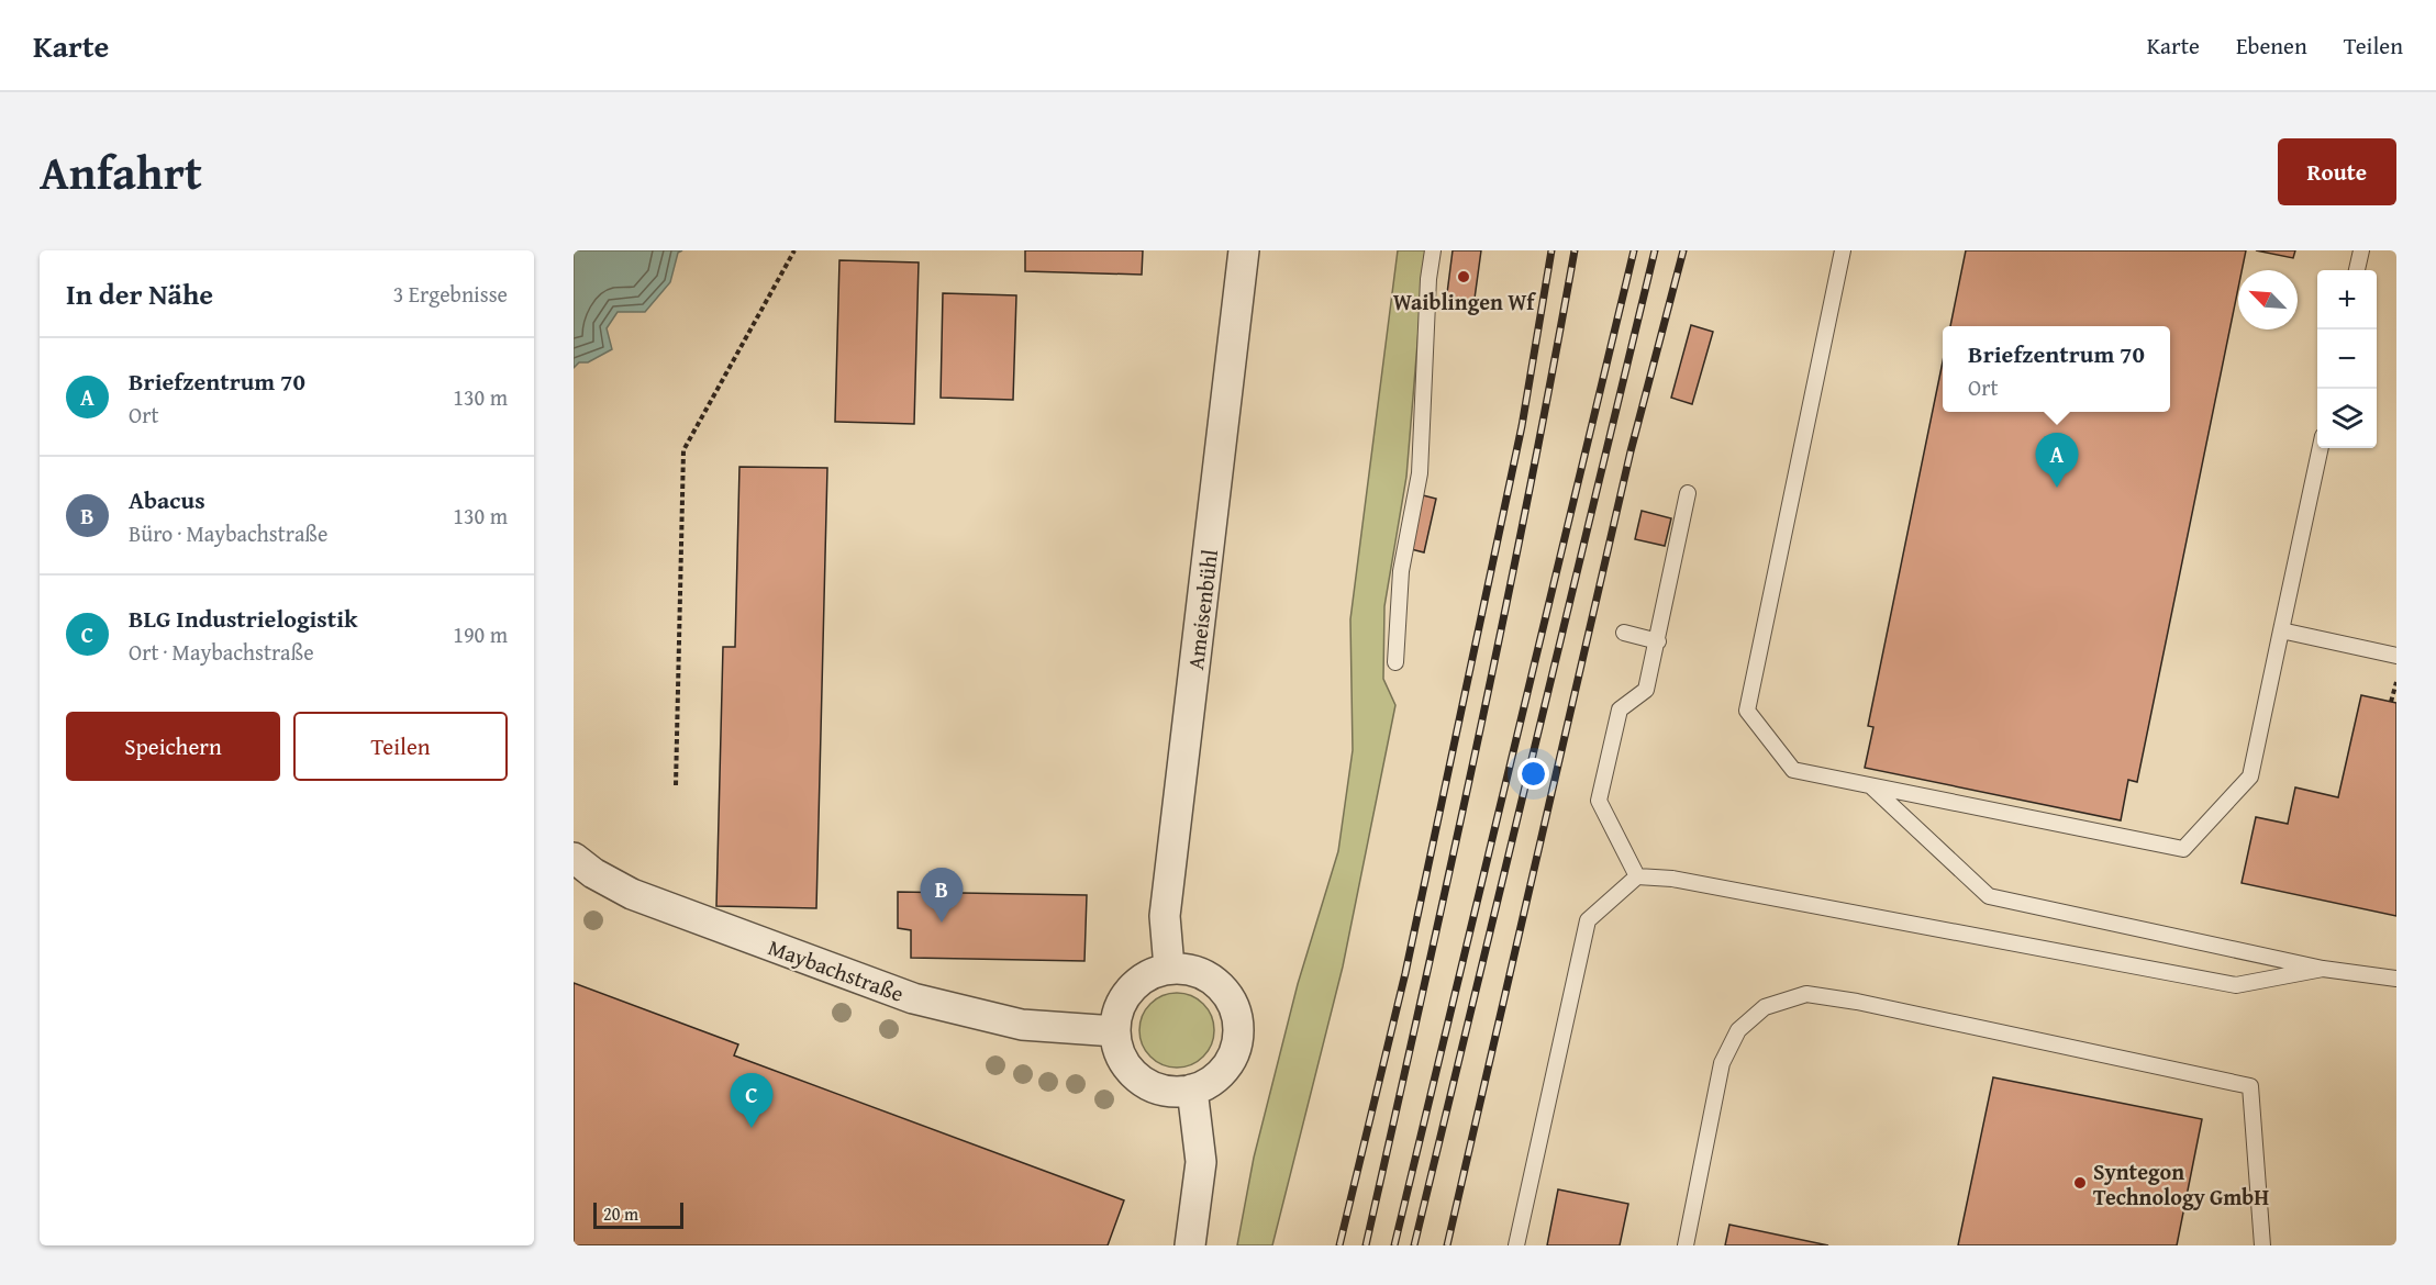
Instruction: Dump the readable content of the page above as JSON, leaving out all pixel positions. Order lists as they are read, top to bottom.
{
  "streets": {
    "street": ["Ameisenbühl", "Maybachstraße"]
  },
  "crossings": [
    ["Ameisenbühl", "Maybachstraße"]
  ],
  "places": ["Waiblingen Wf", "Syntegon Technology GmbH"],
  "scale_bar": "20 m",
  "north": "top left",
  "page": {
    "header": "Karte",
    "nav": ["Karte", "Ebenen", "Teilen"],
    "title": "Anfahrt",
    "buttons": [
      "Route",
      ["Speichern", "Teilen"]
    ],
    "heading": ["In der Nähe", "3 Ergebnisse"],
    "map_buttons": ["+", "−"],
    "popup": ["Briefzentrum 70", "Ort"],
    "list": [
      {
        "mark": "A",
        "name": "Briefzentrum 70",
        "note": "Ort",
        "value": "130 m"
      },
      {
        "mark": "B",
        "name": "Abacus",
        "note": "Büro · Maybachstraße",
        "value": "130 m"
      },
      {
        "mark": "C",
        "name": "BLG Industrielogistik",
        "note": "Ort · Maybachstraße",
        "value": "190 m"
      }
    ],
    "pins": ["A", "B", "C"],
    "scale": "20 m"
  }
}
